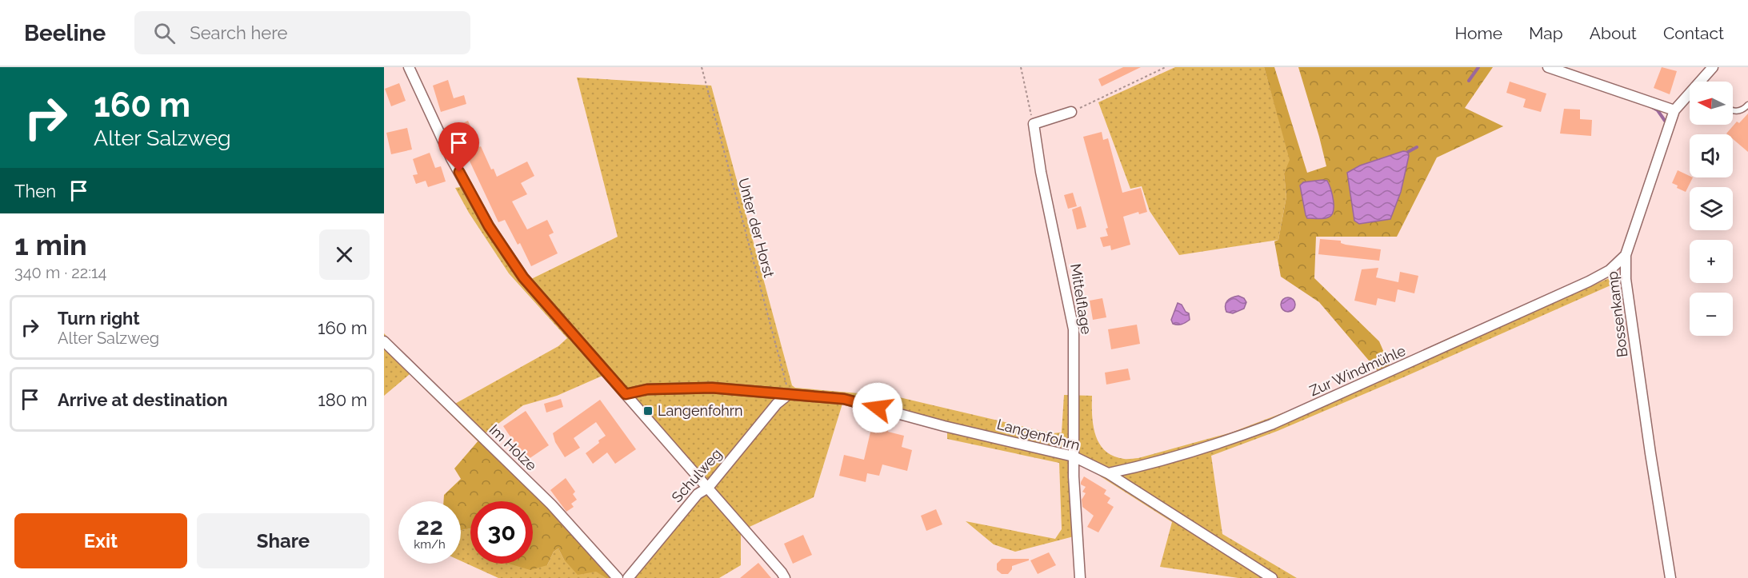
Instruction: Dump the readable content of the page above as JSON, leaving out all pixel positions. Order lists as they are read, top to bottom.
{
  "streets": {
    "street": [
      "Mittelflage",
      "Bossenkamp",
      "Zur Windmühle",
      "Langenfohrn",
      "Im Holze",
      "Schulweg"
    ],
    "path": ["Unter der Horst"]
  },
  "crossings": [
    ["Unter der Horst", "Langenfohrn"],
    ["Unter der Horst", "Schulweg"],
    ["Mittelflage", "Langenfohrn"],
    ["Bossenkamp", "Zur Windmühle"],
    ["Zur Windmühle", "Langenfohrn"],
    ["Langenfohrn", "Schulweg"]
  ],
  "places": {
    "transit": ["Langenfohrn"]
  },
  "north": "left",
  "page": {
    "header": "Beeline",
    "search": "Search here",
    "nav": [
      "Home",
      "Map",
      "About",
      "Contact"
    ],
    "turn": ["160 m", "Alter Salzweg"],
    "map_buttons": ["+", "−"],
    "then": "Then",
    "heading": ["1 min", "340 m · 22:14"],
    "list": [
      {
        "name": "Turn right",
        "note": "Alter Salzweg",
        "value": "160 m"
      },
      {
        "name": "Arrive at destination",
        "value": "180 m"
      }
    ],
    "speed": "22 km/h",
    "limit": "30",
    "buttons": ["Exit", "Share"]
  }
}
